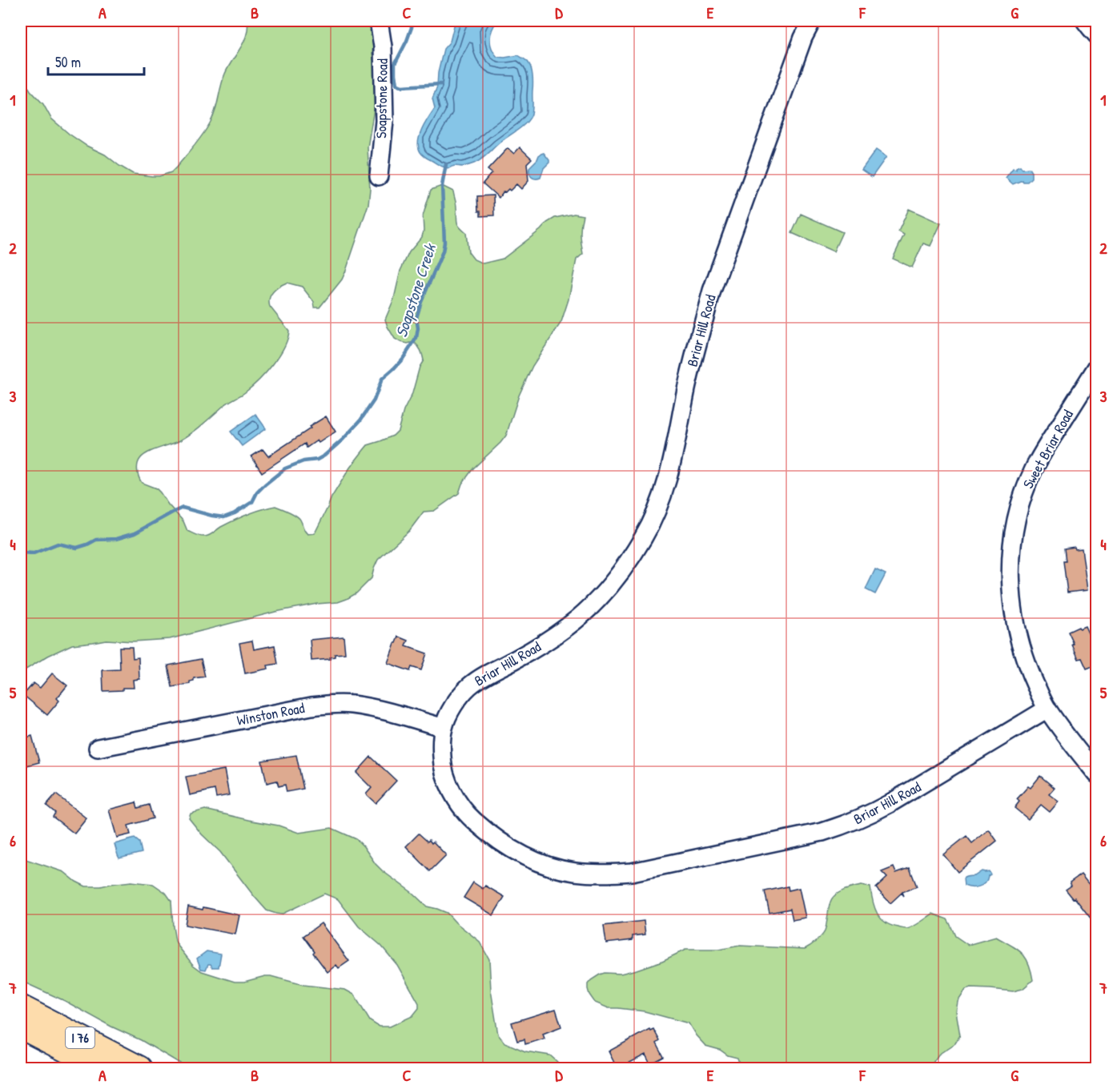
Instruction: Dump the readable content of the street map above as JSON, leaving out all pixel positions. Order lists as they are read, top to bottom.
{
  "streets": {
    "highway": ["I 76"],
    "street": [
      "Soapstone Road",
      "Briar Hill Road",
      "Sweet Briar Road",
      "Winston Road"
    ]
  },
  "crossings": [
    ["Briar Hill Road", "Sweet Briar Road"],
    ["Briar Hill Road", "Winston Road"]
  ],
  "water": ["Soapstone Creek"],
  "scale_bar": "50 m",
  "grid": {
    "columns": [
      "A",
      "B",
      "C",
      "D",
      "E",
      "F",
      "G"
    ],
    "rows": [
      "1",
      "2",
      "3",
      "4",
      "5",
      "6",
      "7"
    ]
  }
}
